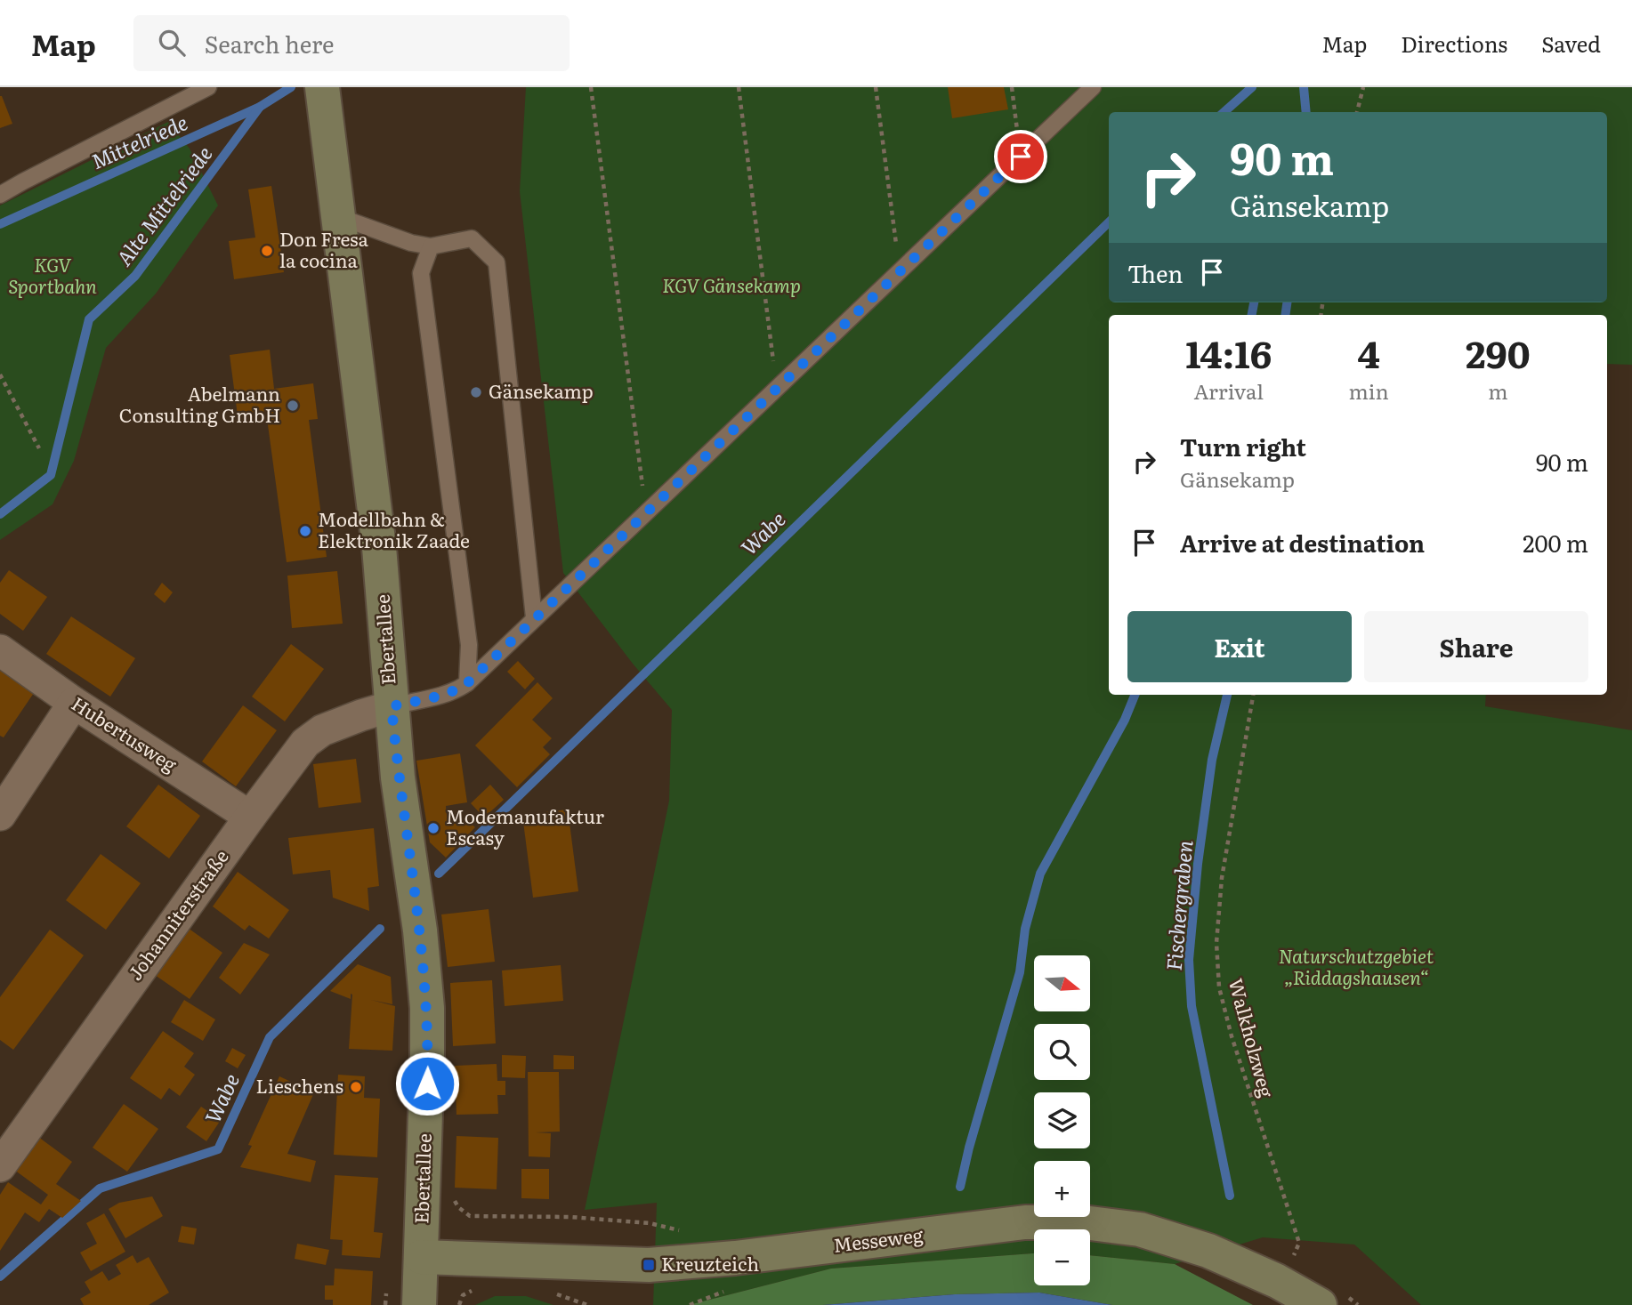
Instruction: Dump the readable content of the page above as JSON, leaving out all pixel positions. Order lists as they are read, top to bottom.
{
  "streets": {
    "main road": ["Ebertallee", "Messeweg"],
    "street": ["Hubertusweg", "Johanniterstraße"],
    "path": ["Walkholzweg"]
  },
  "crossings": [
    ["Ebertallee", "Johanniterstraße"],
    ["Ebertallee", "Messeweg"],
    ["Hubertusweg", "Johanniterstraße"],
    ["Walkholzweg", "Messeweg"]
  ],
  "water": [
    "Mittelriede",
    "Alte Mittelriede",
    "Wabe",
    "Fischergraben"
  ],
  "parks": ["KGV Sportbahn", "KGV Gänsekamp", "Naturschutzgebiet „Riddagshausen“"],
  "places": {
    "other": [
      "Don Fresa la cocina",
      "Gänsekamp",
      "Abelmann Consulting GmbH",
      "Modellbahn & Elektronik Zaade",
      "Modemanufaktur Escasy",
      "Lieschens"
    ],
    "transit": ["Kreuzteich"]
  },
  "north": "right",
  "page": {
    "header": "Map",
    "search": "Search here",
    "nav": ["Map", "Directions", "Saved"],
    "turn": ["90 m", "Gänsekamp"],
    "then": "Then",
    "eta": [
      "14:16",
      "Arrival",
      "4",
      "min",
      "290",
      "m"
    ],
    "list": [
      {
        "name": "Turn right",
        "note": "Gänsekamp",
        "value": "90 m"
      },
      {
        "name": "Arrive at destination",
        "value": "200 m"
      }
    ],
    "buttons": ["Exit", "Share"],
    "map_buttons": ["+", "−"]
  }
}
